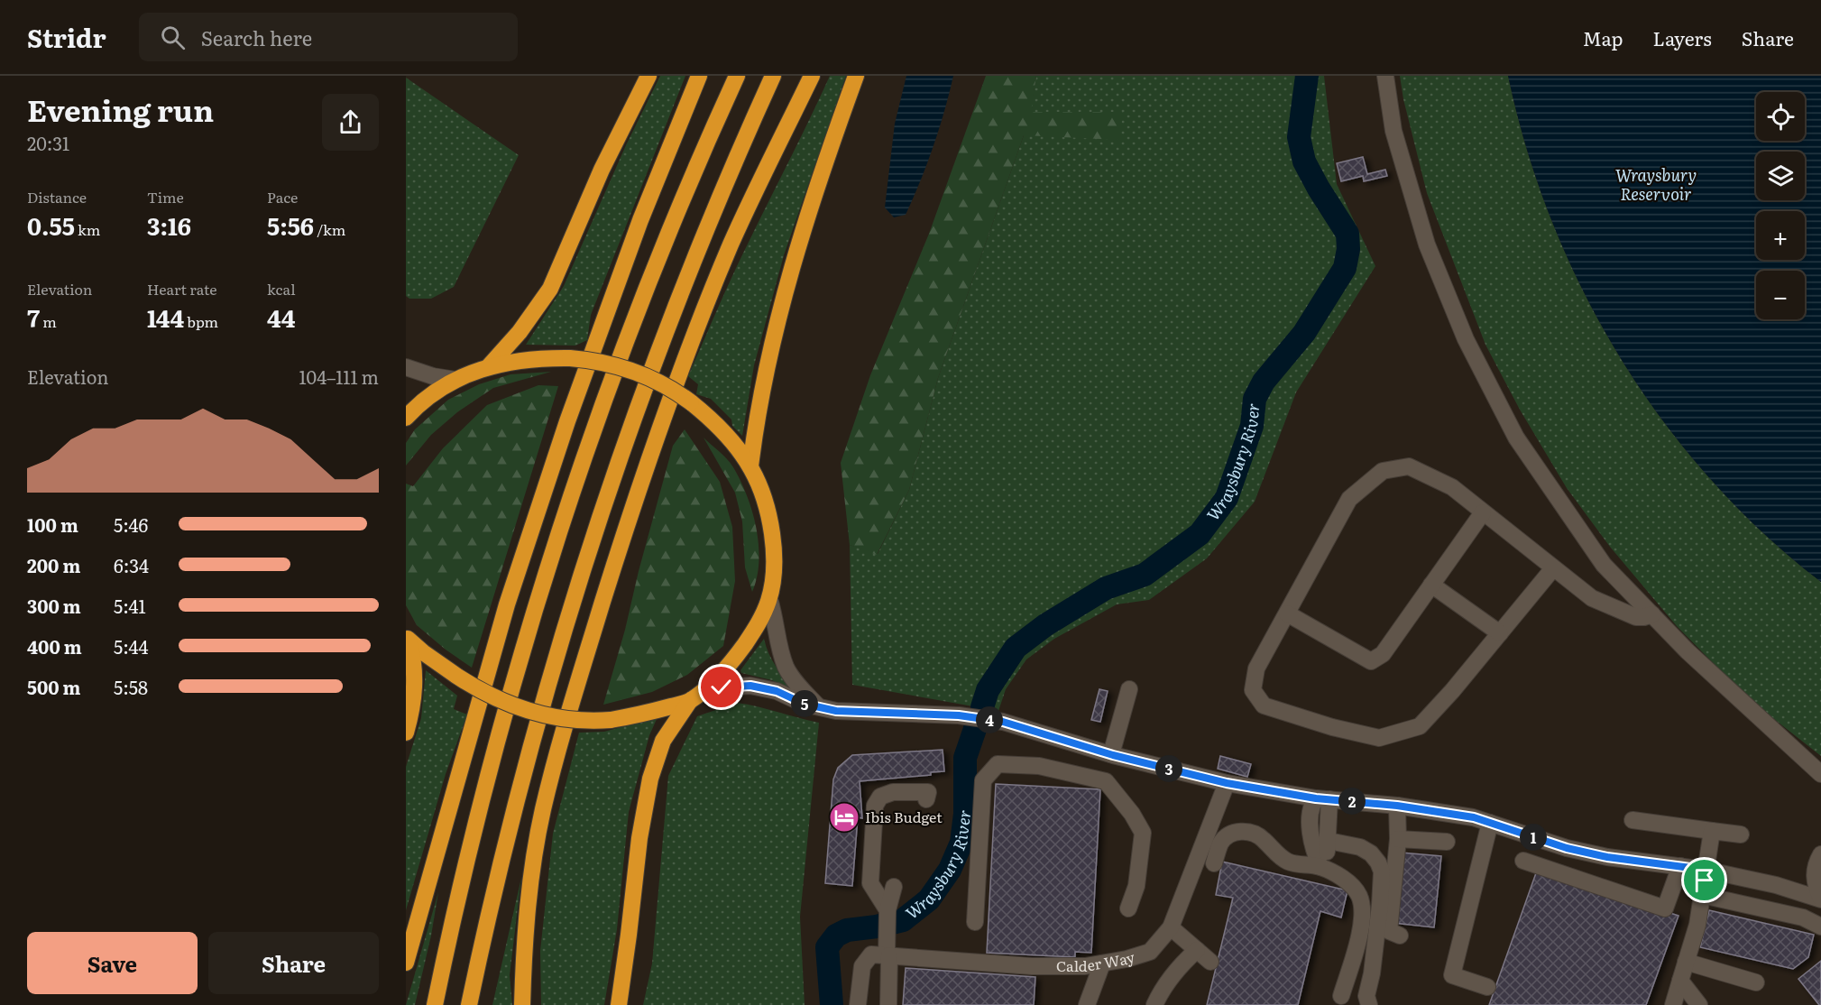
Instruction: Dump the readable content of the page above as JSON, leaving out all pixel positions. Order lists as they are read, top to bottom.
{
  "streets": {
    "street": ["Calder Way"]
  },
  "water": ["Wraysbury Reservoir", "Wraysbury River"],
  "places": {
    "hotel": ["Ibis Budget"]
  },
  "page": {
    "header": "Stridr",
    "search": "Search here",
    "nav": ["Map", "Layers", "Share"],
    "heading": ["Evening run", "20:31"],
    "map_buttons": ["+", "−"],
    "stats": [
      ["Distance", "0.55 km"],
      ["Time", "3:16"],
      ["Pace", "5:56 /km"],
      ["Elevation", "7 m"],
      ["Heart rate", "144 bpm"],
      ["kcal", "44"]
    ],
    "chart": ["Elevation", "104–111 m"],
    "list": [
      {
        "name": "100 m",
        "note": "5:46"
      },
      {
        "name": "200 m",
        "note": "6:34"
      },
      {
        "name": "300 m",
        "note": "5:41"
      },
      {
        "name": "400 m",
        "note": "5:44"
      },
      {
        "name": "500 m",
        "note": "5:58"
      }
    ],
    "pins": [
      "5",
      "4",
      "3",
      "2",
      "1"
    ],
    "buttons": ["Save", "Share"]
  }
}
